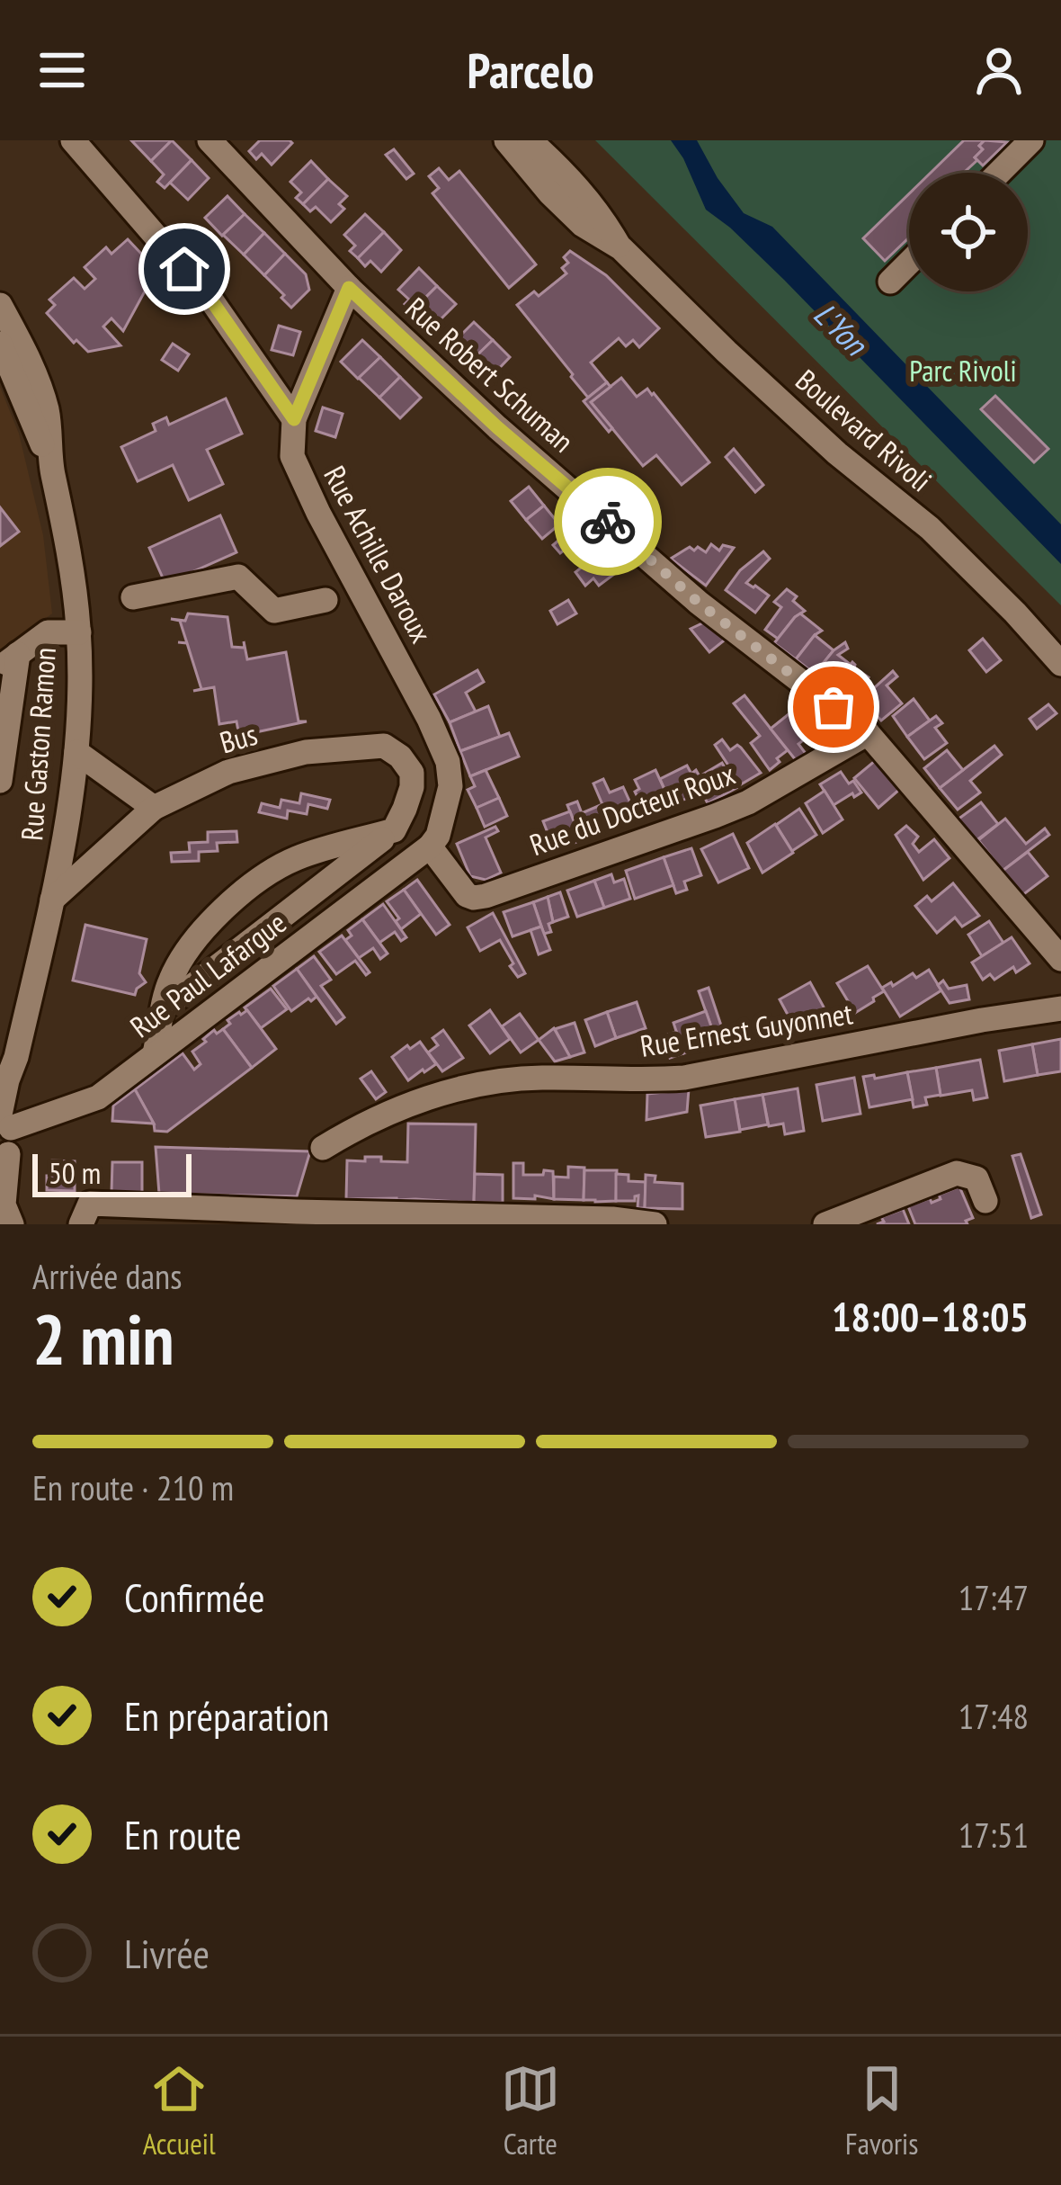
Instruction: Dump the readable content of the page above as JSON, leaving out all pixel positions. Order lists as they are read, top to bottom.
{
  "streets": {
    "street": [
      "Rue Robert Schuman",
      "Boulevard Rivoli",
      "Rue Achille Daroux",
      "Bus",
      "Rue Gaston Ramon",
      "Rue du Docteur Roux",
      "Rue Paul Lafargue",
      "Rue Ernest Guyonnet"
    ]
  },
  "crossings": [
    ["Rue Robert Schuman", "Rue Achille Daroux"],
    ["Rue Robert Schuman", "Rue du Docteur Roux"],
    ["Rue Achille Daroux", "Rue du Docteur Roux"],
    ["Rue Achille Daroux", "Rue Paul Lafargue"],
    ["Bus", "Rue Gaston Ramon"],
    ["Rue Gaston Ramon", "Rue Paul Lafargue"],
    ["Rue du Docteur Roux", "Rue Paul Lafargue"]
  ],
  "water": ["L'Yon"],
  "parks": ["Parc Rivoli"],
  "scale_bar": "50 m",
  "page": {
    "header": "Parcelo",
    "scale": "50 m",
    "heading": ["2 min", "Arrivée dans", "18:00–18:05"],
    "bar": "En route · 210 m",
    "list": [
      ["Confirmée", "17:47"],
      ["En préparation", "17:48"],
      ["En route", "17:51"],
      "Livrée"
    ],
    "tabs": ["Accueil", "Carte", "Favoris"]
  }
}
